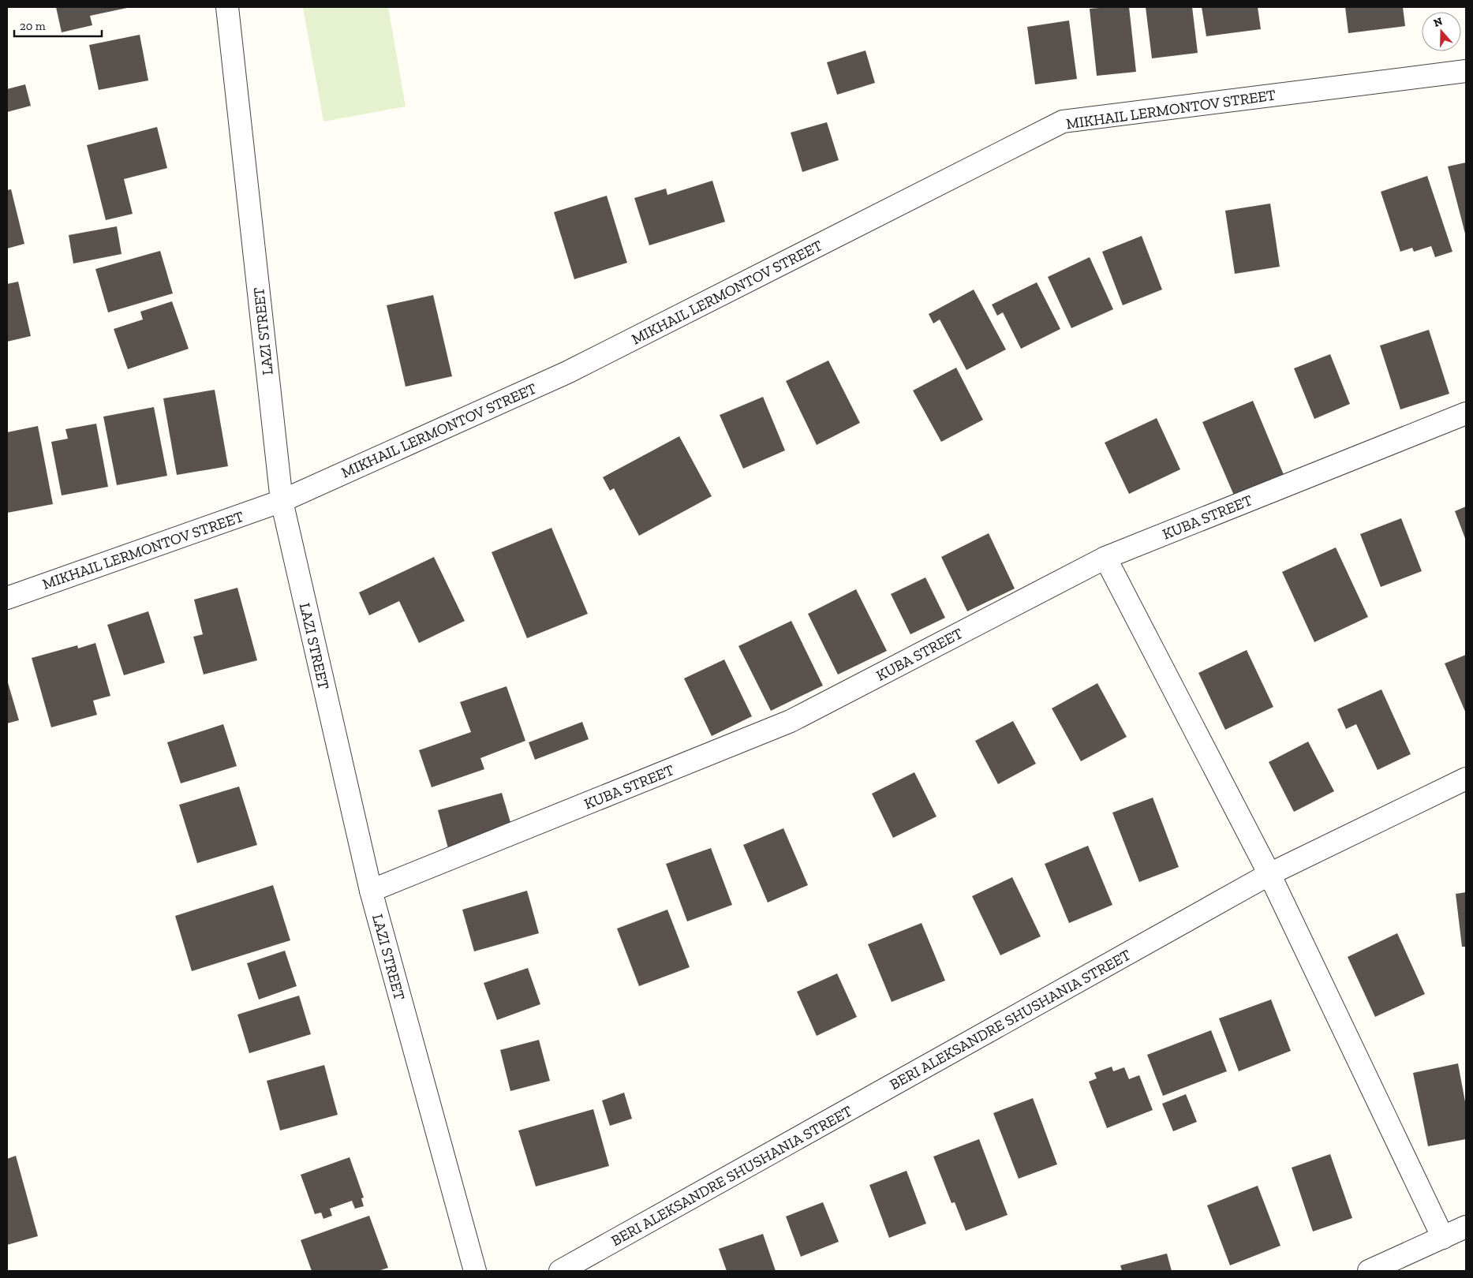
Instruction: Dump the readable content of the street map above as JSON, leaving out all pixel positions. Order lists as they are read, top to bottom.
{
  "streets": {
    "street": [
      "MIKHAIL LERMONTOV STREET",
      "LAZI STREET",
      "KUBA STREET",
      "BERI ALEKSANDRE SHUSHANIA STREET"
    ]
  },
  "crossings": [
    ["MIKHAIL LERMONTOV STREET", "LAZI STREET"],
    ["LAZI STREET", "KUBA STREET"]
  ],
  "scale_bar": "20 m",
  "north": "top"
}
